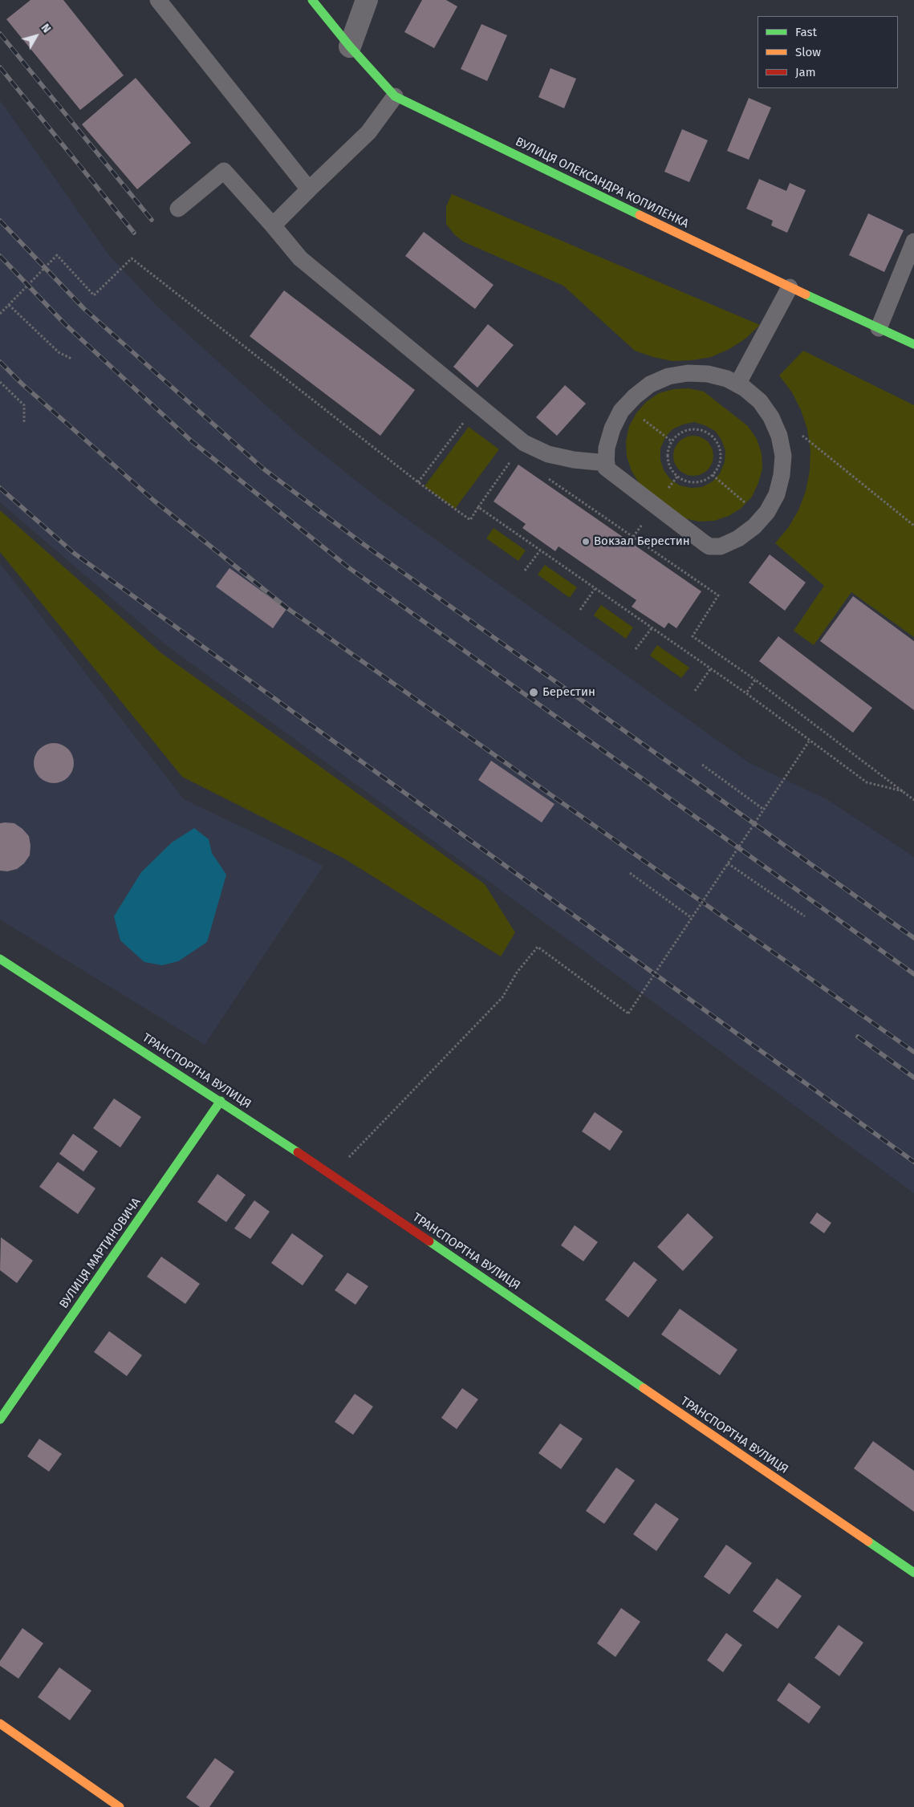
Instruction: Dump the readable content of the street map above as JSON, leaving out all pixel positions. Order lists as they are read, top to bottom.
{
  "streets": {
    "street": ["ВУЛИЦЯ ОЛЕКСАНДРА КОПИЛЕНКА", "ТРАНСПОРТНА ВУЛИЦЯ", "ВУЛИЦЯ МАРТИНОВИЧА"]
  },
  "crossings": [
    ["ТРАНСПОРТНА ВУЛИЦЯ", "ВУЛИЦЯ МАРТИНОВИЧА"]
  ],
  "places": ["Вокзал Берестин", "Берестин"],
  "legend": ["Fast", "Slow", "Jam"],
  "north": "top right"
}
